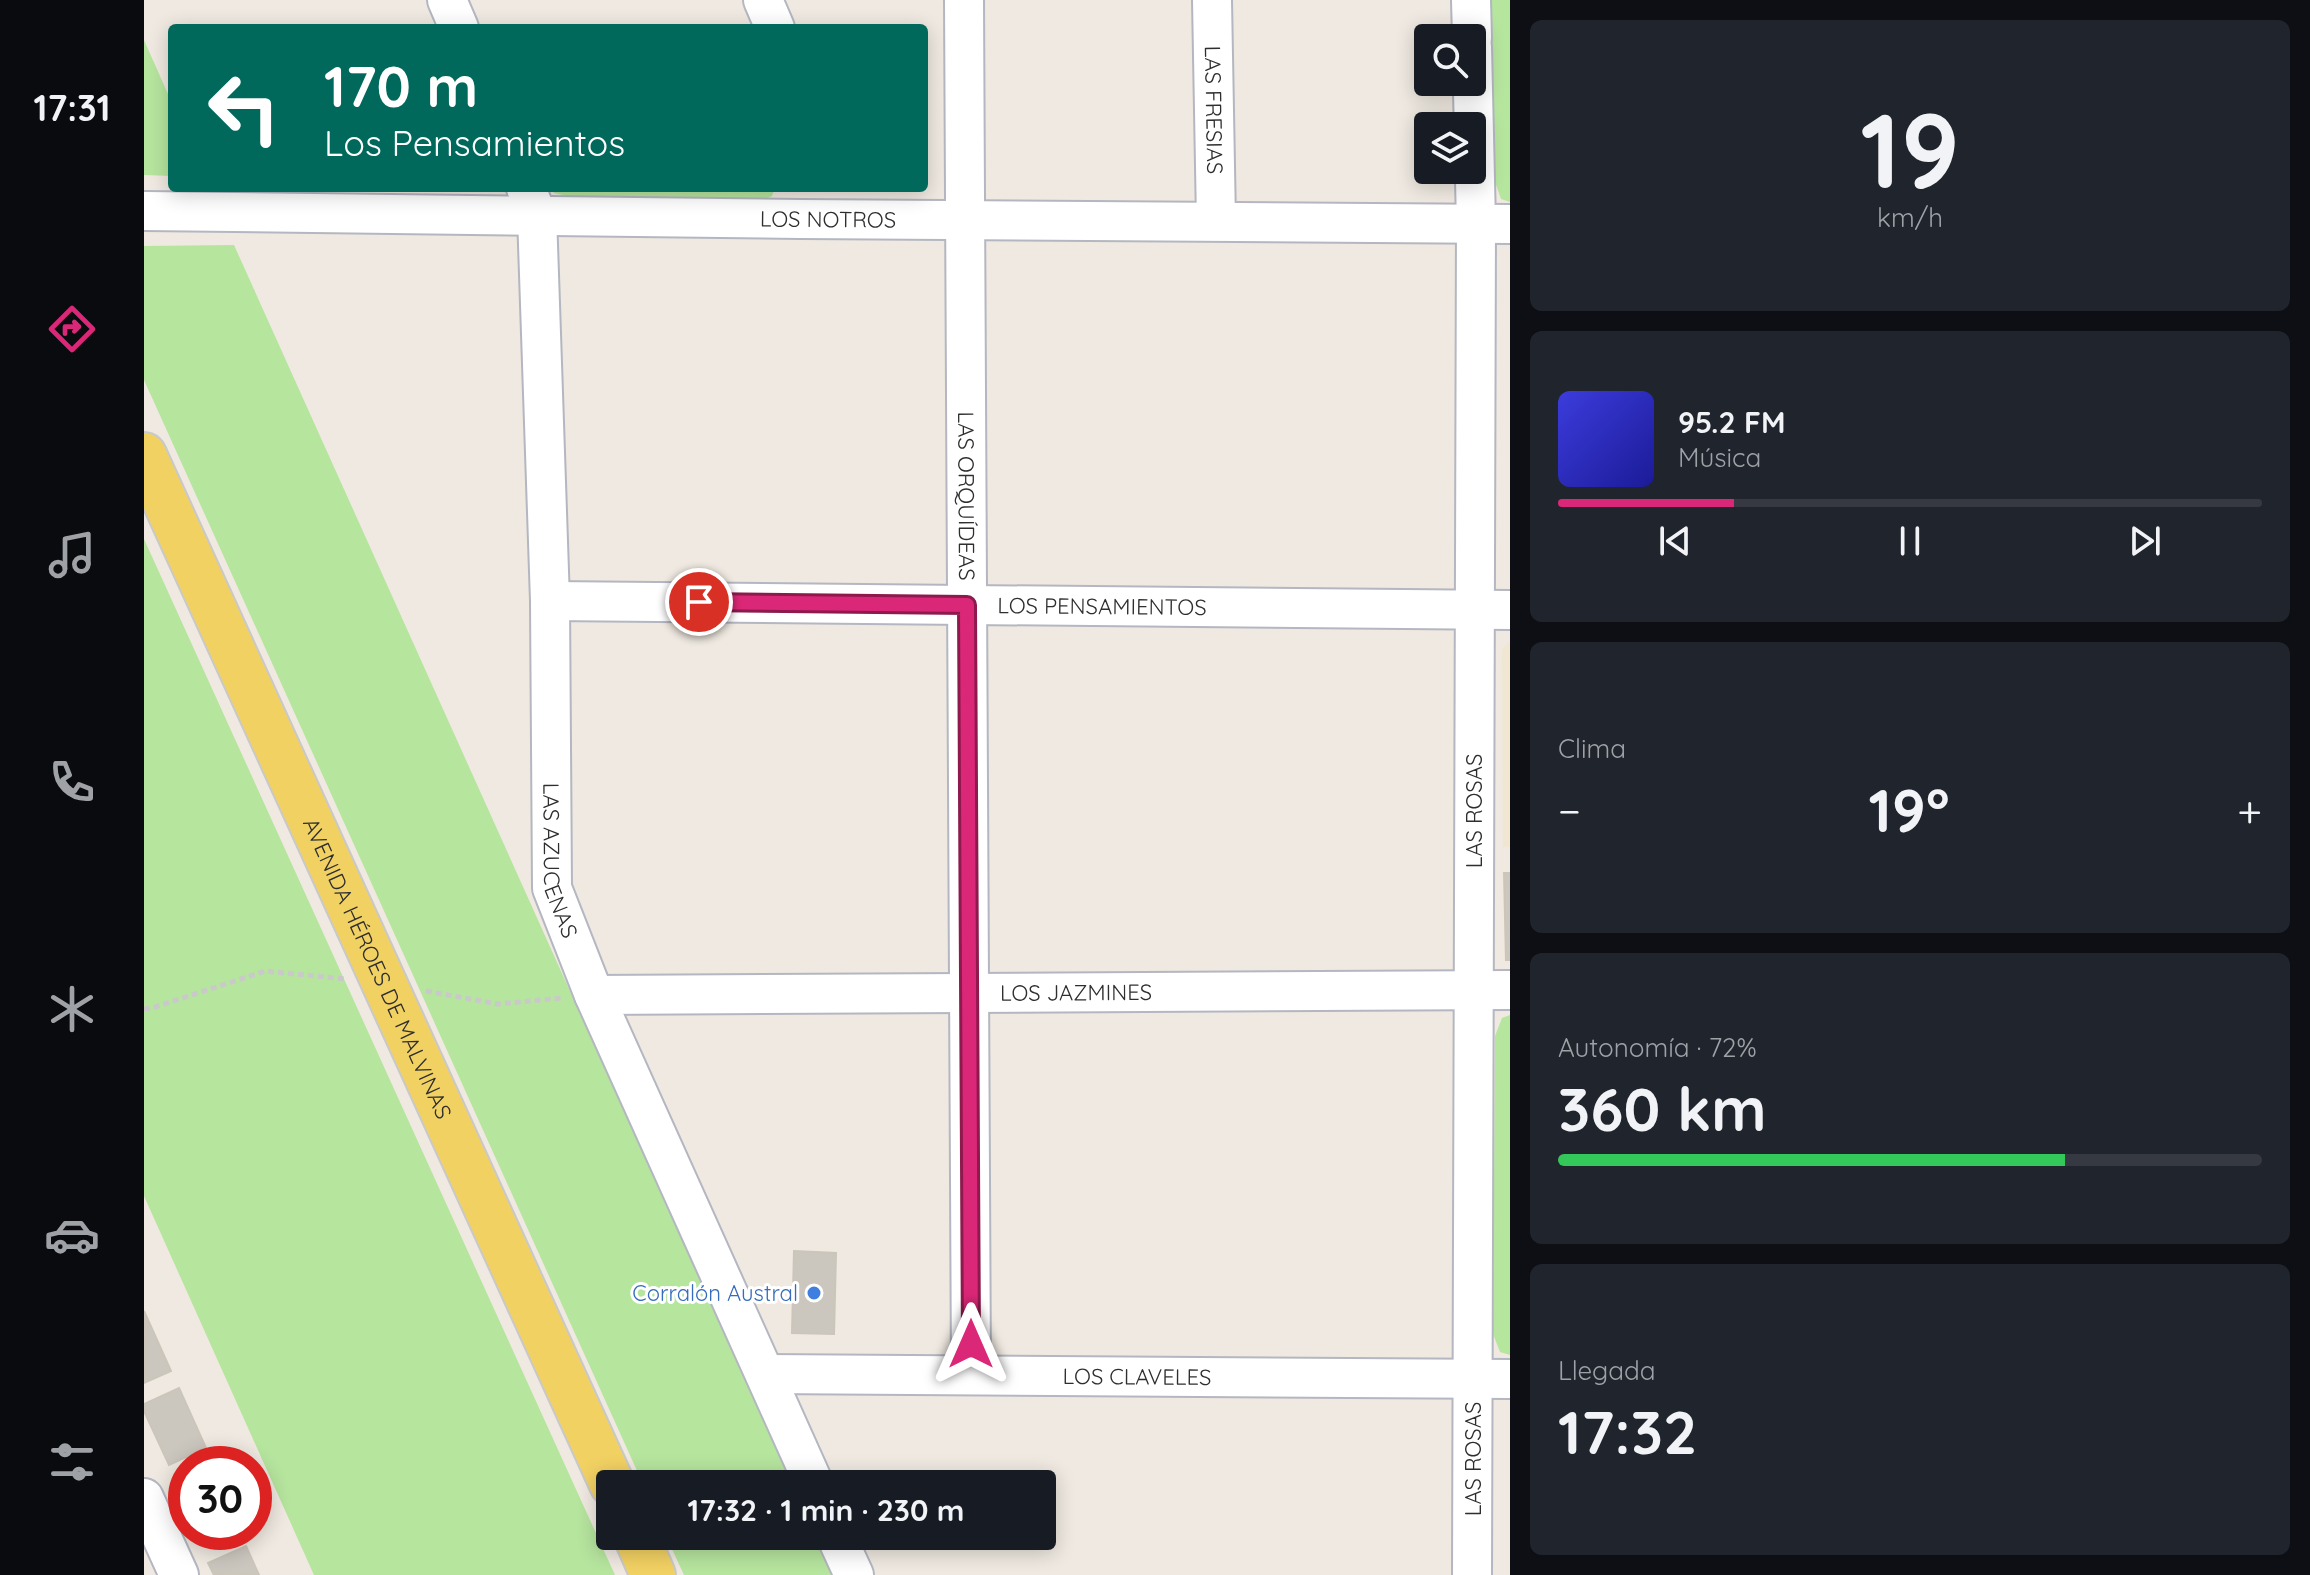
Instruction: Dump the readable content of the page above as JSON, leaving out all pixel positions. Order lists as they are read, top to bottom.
{
  "streets": {
    "main road": ["AVENIDA HÉROES DE MALVINAS"],
    "street": [
      "LAS FRESIAS",
      "LOS NOTROS",
      "LAS ORQUÍDEAS",
      "LOS PENSAMIENTOS",
      "LAS ROSAS",
      "LAS AZUCENAS",
      "LOS JAZMINES",
      "LOS CLAVELES"
    ]
  },
  "crossings": [
    ["LAS FRESIAS", "LOS NOTROS"],
    ["LOS NOTROS", "LAS ORQUÍDEAS"],
    ["LOS NOTROS", "LAS ROSAS"],
    ["LOS NOTROS", "LAS AZUCENAS"],
    ["LAS ORQUÍDEAS", "LOS PENSAMIENTOS"],
    ["LAS ORQUÍDEAS", "LOS JAZMINES"],
    ["LAS ORQUÍDEAS", "LOS CLAVELES"],
    ["LOS PENSAMIENTOS", "LAS ROSAS"],
    ["LOS PENSAMIENTOS", "LAS AZUCENAS"],
    ["LAS ROSAS", "LOS JAZMINES"],
    ["LAS ROSAS", "LOS CLAVELES"],
    ["LAS AZUCENAS", "LOS JAZMINES"],
    ["LAS AZUCENAS", "LOS CLAVELES"]
  ],
  "places": ["Corralón Austral"],
  "page": {
    "tabs": "17:31",
    "tile": [
      ["19", "km/h"],
      "Clima",
      ["Autonomía · 72%", "360 km"],
      ["Llegada", "17:32"]
    ],
    "turn": ["170 m", "Los Pensamientos"],
    "song": ["95.2 FM", "Música"],
    "heat": ["−", "19°", "+"],
    "limit": "30",
    "trip": "17:32 · 1 min · 230 m"
  }
}
